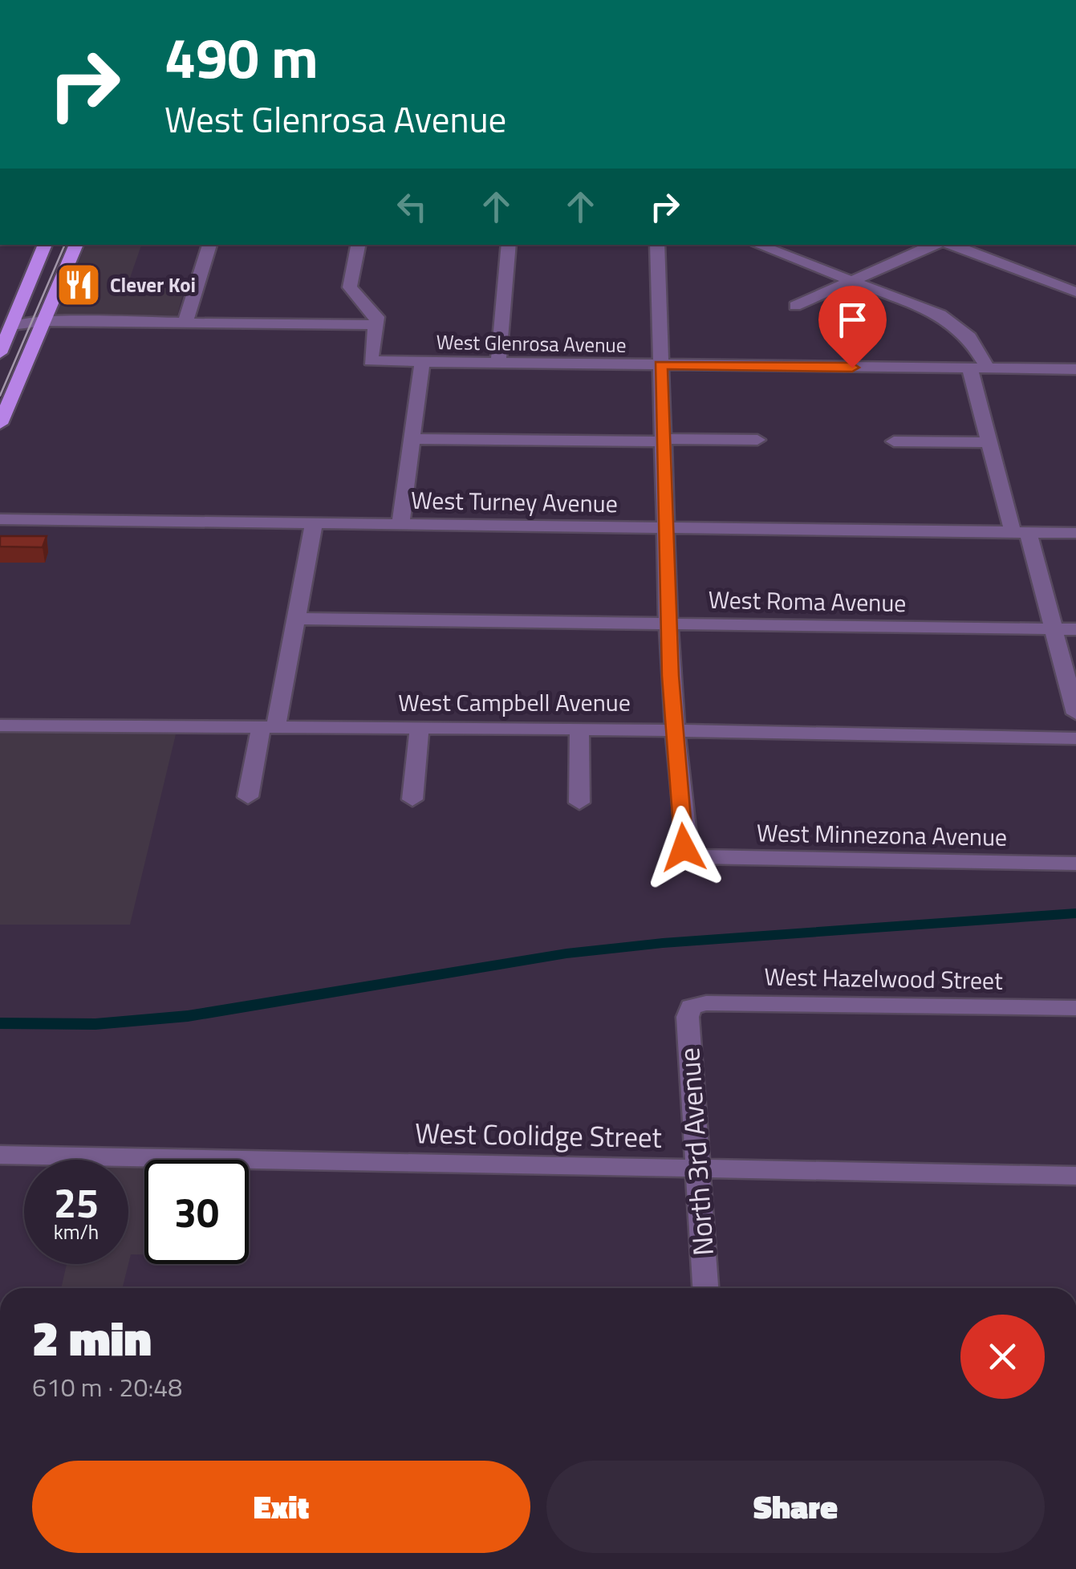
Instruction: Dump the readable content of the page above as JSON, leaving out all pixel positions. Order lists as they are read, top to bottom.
{
  "streets": {
    "street": [
      "West Glenrosa Avenue",
      "West Turney Avenue",
      "West Roma Avenue",
      "West Campbell Avenue",
      "West Minnezona Avenue",
      "West Hazelwood Street",
      "West Coolidge Street",
      "North 3rd Avenue"
    ]
  },
  "crossings": [
    ["West Campbell Avenue", "West Minnezona Avenue"],
    ["West Hazelwood Street", "North 3rd Avenue"],
    ["West Coolidge Street", "North 3rd Avenue"]
  ],
  "places": {
    "restaurant": ["Clever Koi"]
  },
  "page": {
    "turn": ["490 m", "West Glenrosa Avenue"],
    "speed": "25 km/h",
    "limit": "30",
    "heading": ["2 min", "610 m · 20:48"],
    "buttons": ["Exit", "Share"]
  }
}
